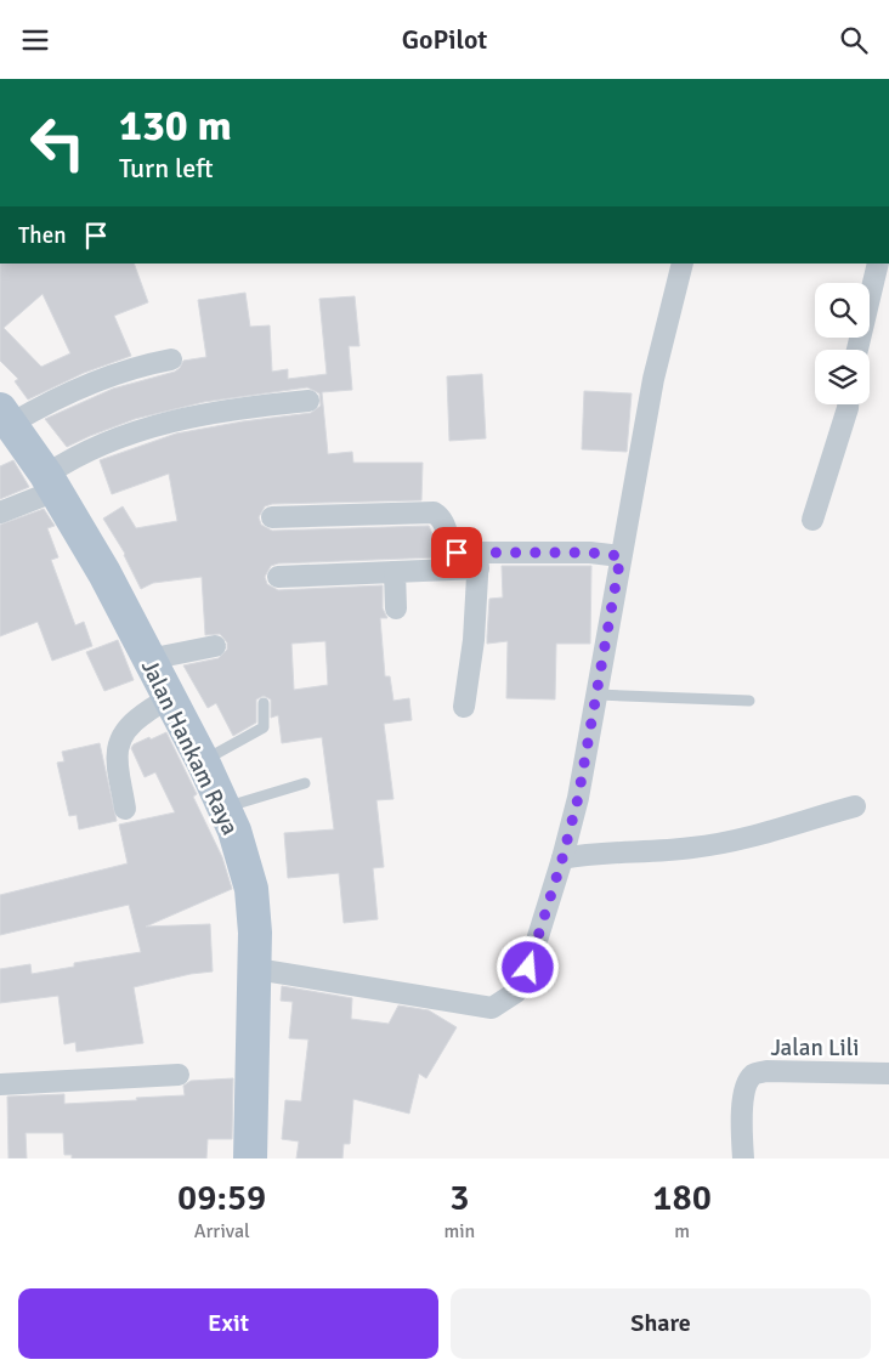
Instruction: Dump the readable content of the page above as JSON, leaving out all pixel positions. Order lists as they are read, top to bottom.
{
  "streets": {
    "main road": ["Jalan Hankam Raya"],
    "street": ["Jalan Lili"]
  },
  "page": {
    "header": "GoPilot",
    "turn": ["130 m", "Turn left"],
    "then": "Then",
    "eta": [
      "09:59",
      "Arrival",
      "3",
      "min",
      "180",
      "m"
    ],
    "buttons": ["Exit", "Share"]
  }
}
